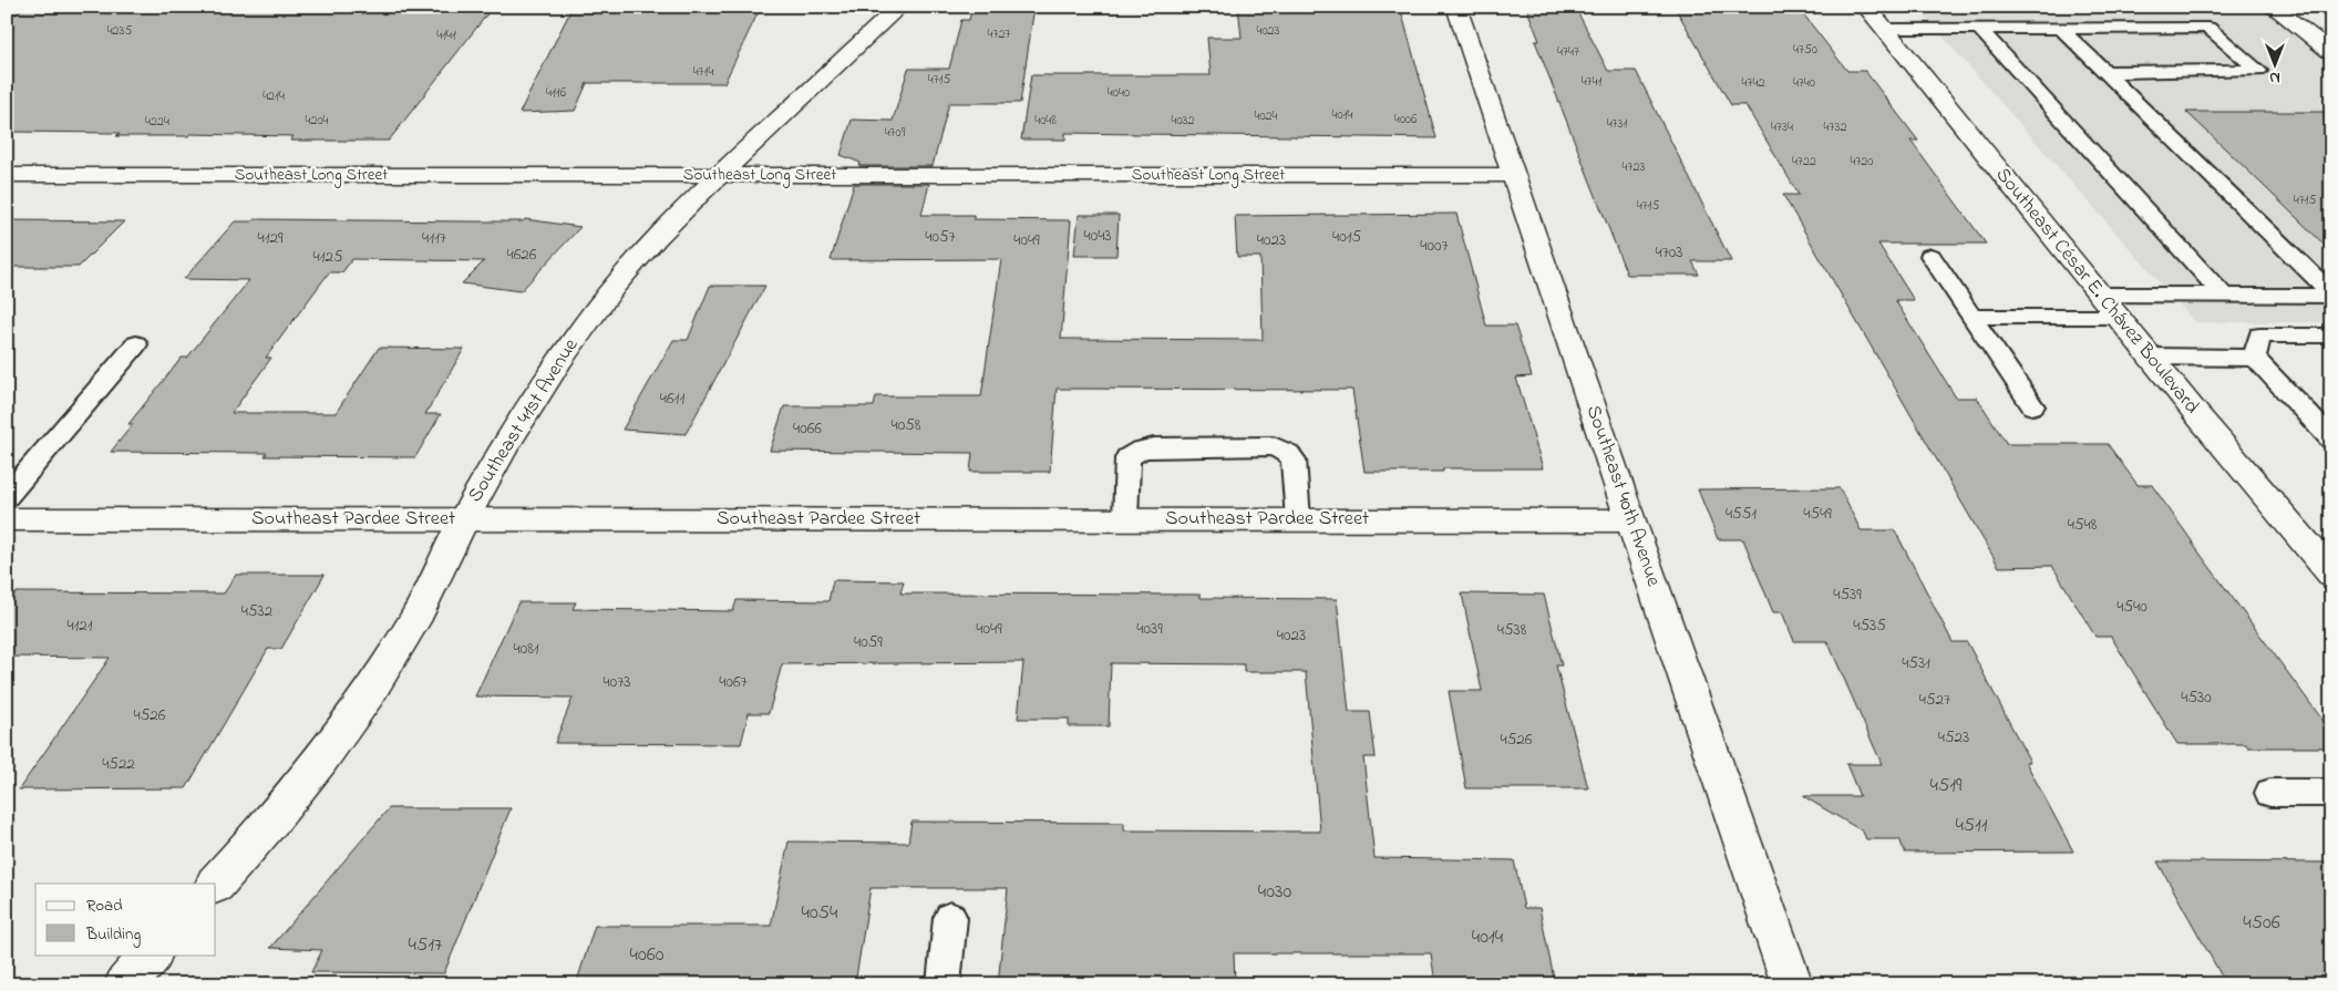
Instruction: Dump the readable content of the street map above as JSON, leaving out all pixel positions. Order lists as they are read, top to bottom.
{
  "streets": {
    "street": [
      "Southeast Long Street",
      "Southeast César E. Chávez Boulevard",
      "Southeast 41st Avenue",
      "Southeast 40th Avenue",
      "Southeast Pardee Street"
    ]
  },
  "crossings": [
    ["Southeast Long Street", "Southeast 41st Avenue"],
    ["Southeast Long Street", "Southeast 40th Avenue"],
    ["Southeast 41st Avenue", "Southeast Pardee Street"],
    ["Southeast 40th Avenue", "Southeast Pardee Street"]
  ],
  "house_numbers": [
    "4235",
    "4023",
    "4727",
    "4141",
    "4750",
    "4747",
    "4714",
    "4715",
    "4741",
    "4742",
    "4740",
    "4116",
    "4040",
    "4214",
    "4014",
    "4024",
    "4006",
    "4204",
    "4048",
    "4032",
    "4224",
    "4731",
    "4734",
    "4732",
    "4709",
    "4722",
    "4720",
    "4723",
    "4715",
    "4715",
    "4043",
    "4057",
    "4015",
    "4129",
    "4117",
    "4049",
    "4023",
    "4007",
    "4703",
    "4626",
    "4125",
    "4611",
    "4058",
    "4066",
    "4551",
    "4549",
    "4548",
    "4539",
    "4540",
    "4532",
    "4121",
    "4535",
    "4049",
    "4039",
    "4538",
    "4023",
    "4059",
    "4081",
    "4531",
    "4073",
    "4067",
    "4530",
    "4527",
    "4526",
    "4523",
    "4526",
    "4522",
    "4519",
    "4511",
    "4030",
    "4054",
    "4506",
    "4014",
    "4517",
    "4060"
  ],
  "legend": ["Road", "Building"],
  "north": "bottom"
}
